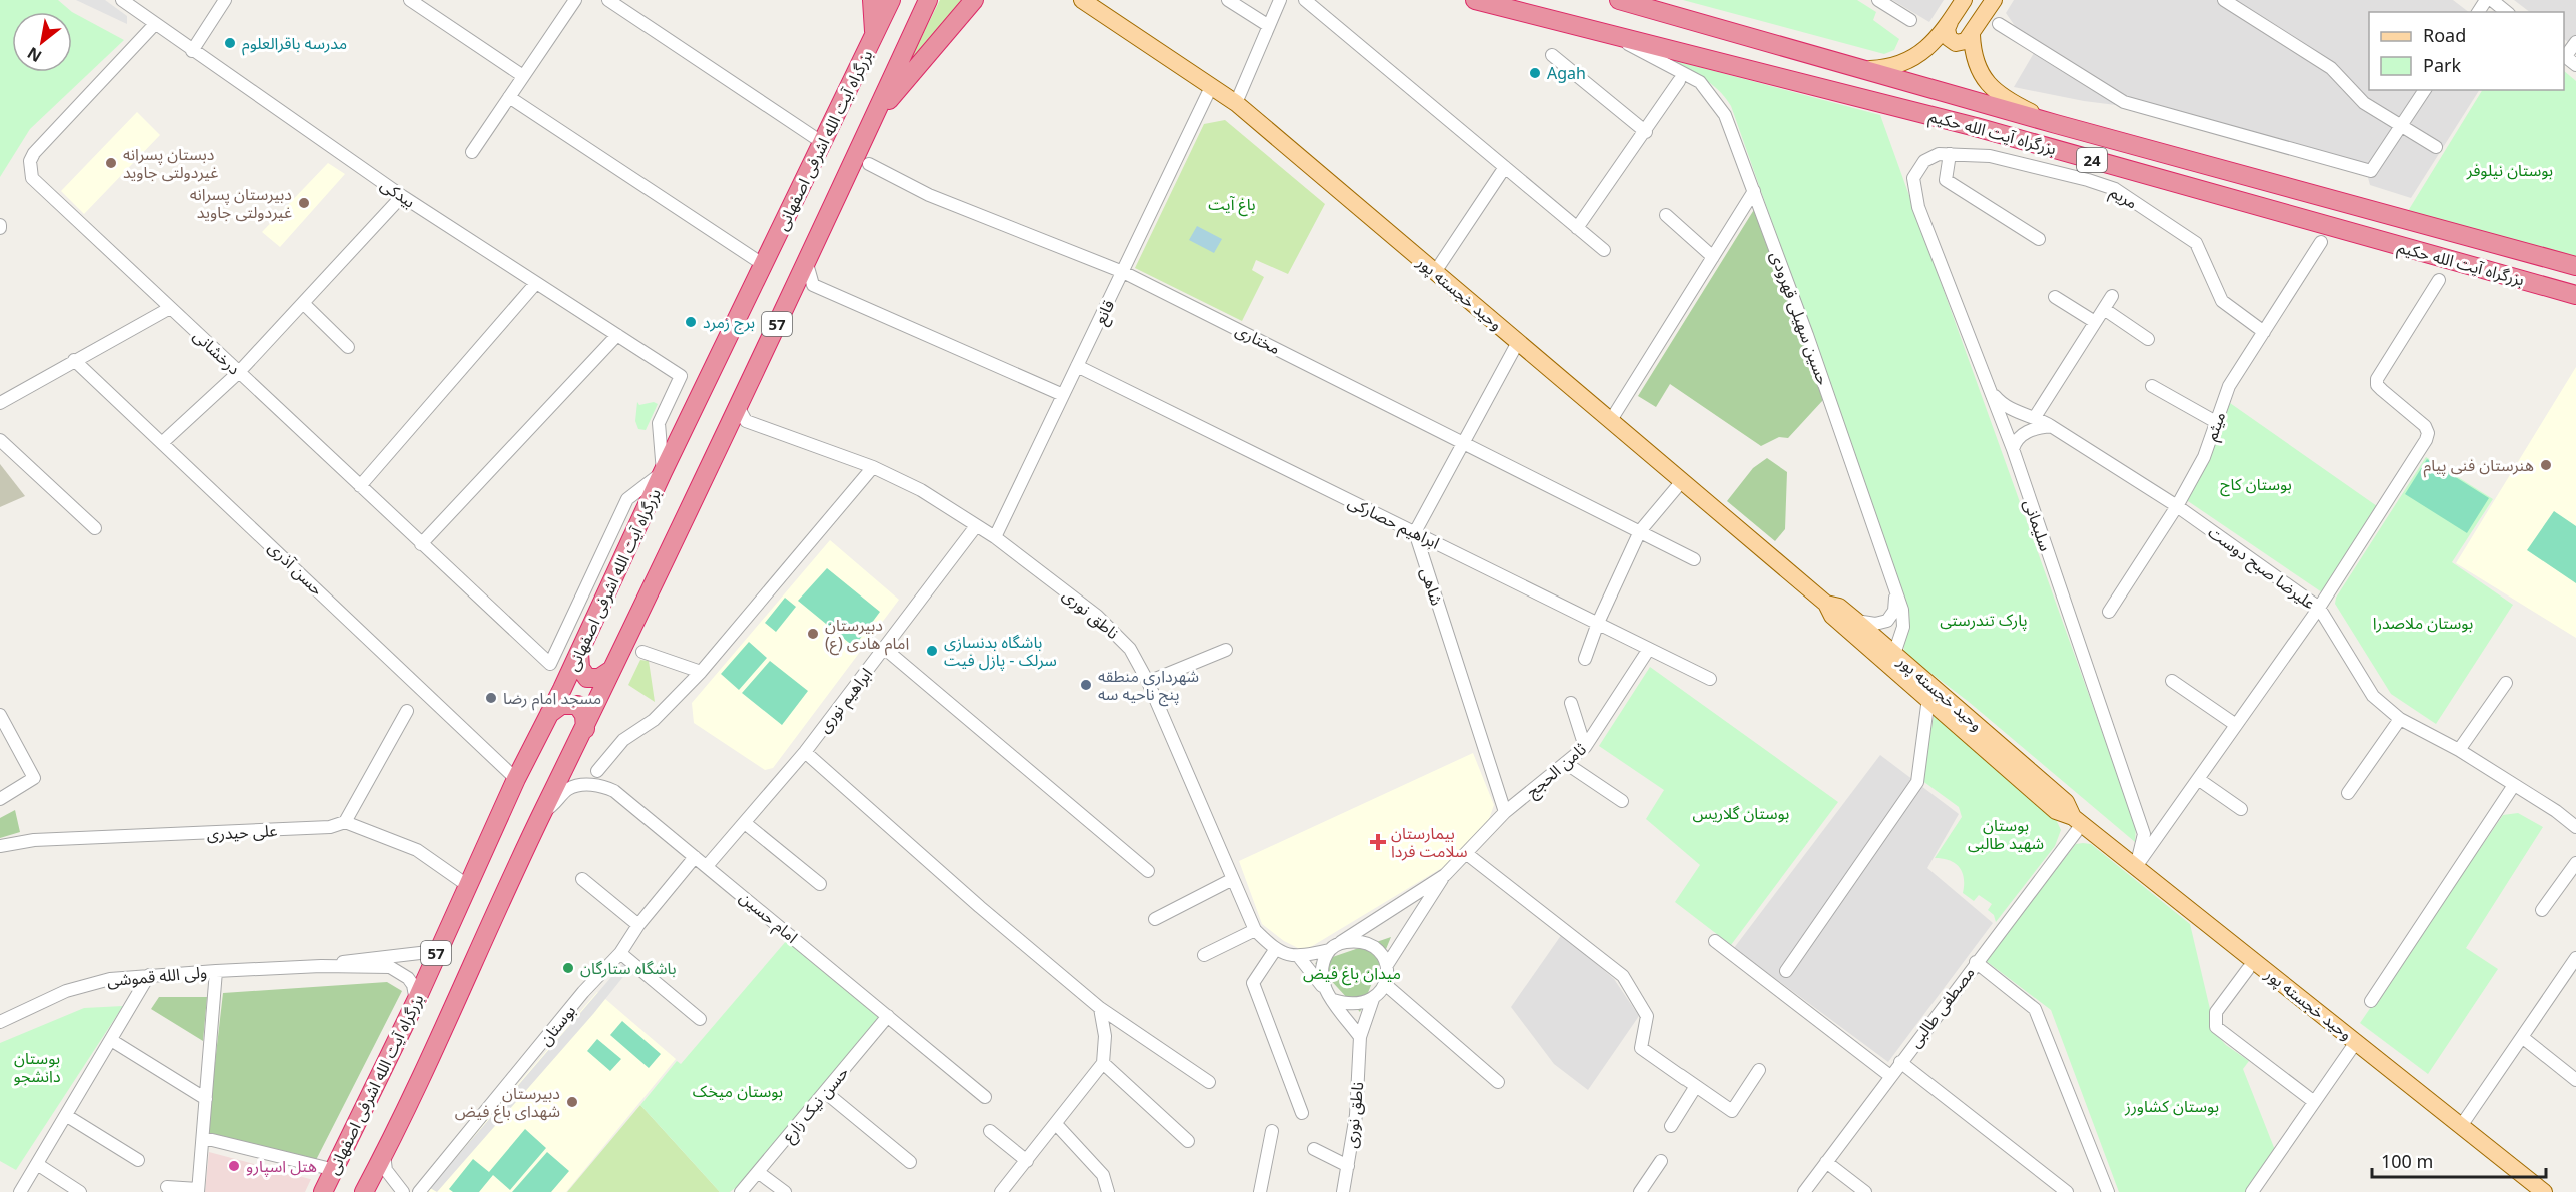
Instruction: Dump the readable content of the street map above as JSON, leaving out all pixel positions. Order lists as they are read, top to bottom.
{
  "streets": {
    "highway": [
      "بزرگراه آیت الله حکیم",
      "بزرگراه آیت الله اشرفی اصفهانی",
      "24",
      "57"
    ],
    "main road": ["وحید خجسته پور"],
    "street": [
      "بیدکی",
      "مریم",
      "قانع",
      "حسین سهیلی قهرودی",
      "مختاری",
      "درخشانی",
      "میثم",
      "ابراهیم حصارکی",
      "سلیمانی",
      "علیرضا صبح دوست",
      "حسن آذری",
      "شاهی",
      "ناطق نوری",
      "ابراهیم نوری",
      "ثامن الحجج",
      "علی حیدری",
      "امام حسین",
      "ولی الله قموشی",
      "مصطفی طالبی",
      "بوستان",
      "حسن نیک زارع"
    ]
  },
  "crossings": [
    ["بزرگراه آیت الله حکیم", "حسین سهیلی قهرودی"],
    ["بزرگراه آیت الله اشرفی اصفهانی", "بیدکی"],
    ["بزرگراه آیت الله اشرفی اصفهانی", "درخشانی"],
    ["بزرگراه آیت الله اشرفی اصفهانی", "حسن آذری"],
    ["بزرگراه آیت الله اشرفی اصفهانی", "ناطق نوری"],
    ["بزرگراه آیت الله اشرفی اصفهانی", "امام حسین"],
    ["بزرگراه آیت الله اشرفی اصفهانی", "ولی الله قموشی"],
    ["بیدکی", "درخشانی"],
    ["مریم", "میثم"],
    ["مریم", "سلیمانی"],
    ["وحید خجسته پور", "قانع"],
    ["وحید خجسته پور", "حسین سهیلی قهرودی"],
    ["وحید خجسته پور", "سلیمانی"],
    ["وحید خجسته پور", "مصطفی طالبی"],
    ["قانع", "مختاری"],
    ["قانع", "ابراهیم حصارکی"],
    ["قانع", "ناطق نوری"],
    ["میثم", "علیرضا صبح دوست"],
    ["ابراهیم حصارکی", "شاهی"],
    ["ابراهیم حصارکی", "ثامن الحجج"],
    ["سلیمانی", "علیرضا صبح دوست"],
    ["شاهی", "ثامن الحجج"],
    ["ناطق نوری", "ابراهیم نوری"],
    ["ابراهیم نوری", "امام حسین"],
    ["امام حسین", "بوستان"],
    ["امام حسین", "حسن نیک زارع"]
  ],
  "parks": [
    "بوستان نیلوفر",
    "باغ آیت",
    "بوستان کاج",
    "پارک تندرستی",
    "بوستان ملاصدرا",
    "بوستان گلاریس",
    "بوستان شهید طالبی",
    "میدان باغ فیض",
    "بوستان دانشجو",
    "بوستان میخک",
    "بوستان کشاورز"
  ],
  "places": {
    "other": [
      "مدرسه باقرالعلوم",
      "Agah",
      "دبستان پسرانه غیردولتی جاوید",
      "دبیرستان پسرانه غیردولتی جاوید",
      "برج زمرد",
      "هنرستان فنی پیام",
      "دبیرستان امام هادی (ع)",
      "باشگاه بدنسازی سرلک - پازل فیت",
      "شهرداری منطقه پنج ناحیه سه",
      "مسجد امام رضا",
      "باشگاه ستارگان",
      "دبیرستان شهدای باغ فیض",
      "هتل اسپارو"
    ],
    "health": ["بیمارستان سلامت فردا"]
  },
  "legend": ["Road", "Park"],
  "scale_bar": "100 m",
  "north": "bottom left"
}
